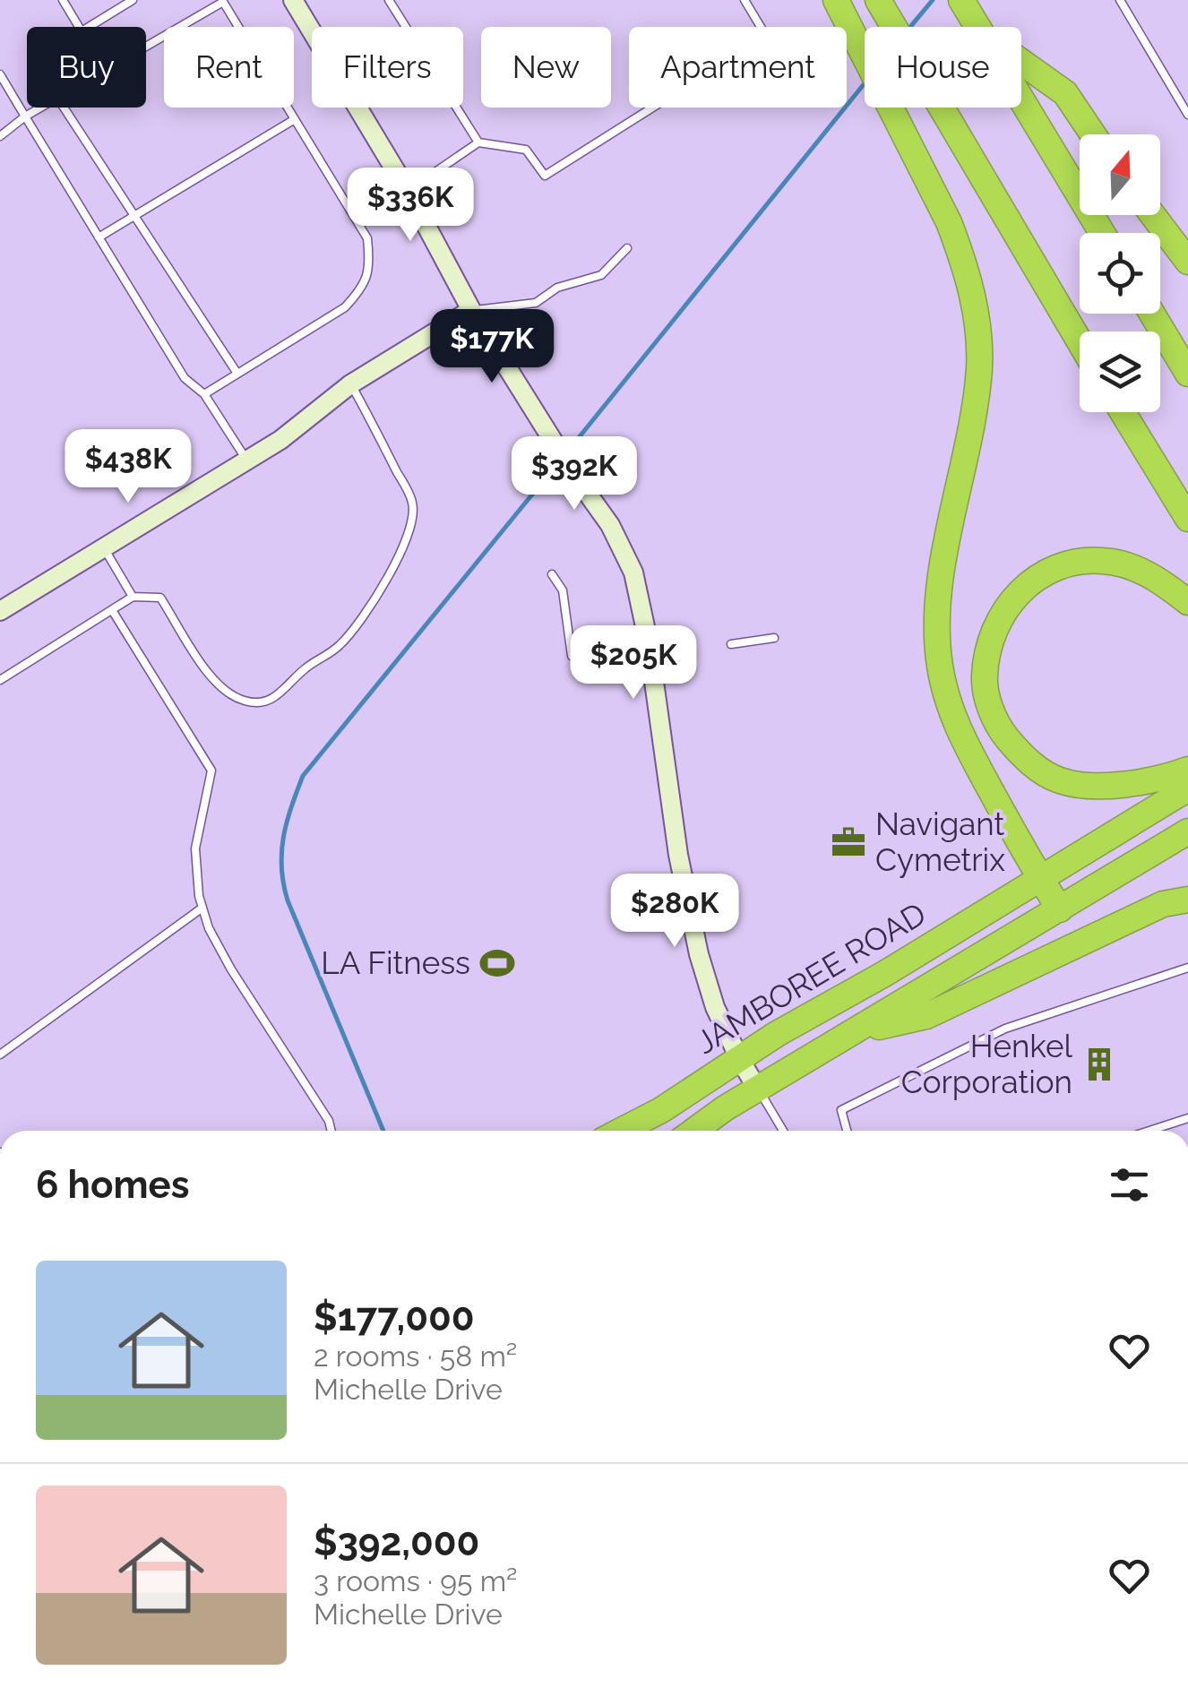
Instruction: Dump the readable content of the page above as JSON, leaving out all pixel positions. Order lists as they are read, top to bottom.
{
  "streets": {
    "highway": ["JAMBOREE ROAD"]
  },
  "places": {
    "office": ["Navigant Cymetrix"],
    "sports": ["LA Fitness"],
    "building": ["Henkel Corporation"]
  },
  "north": "top",
  "page": {
    "chip": [
      "Buy",
      "Rent",
      "Filters",
      "New",
      "Apartment",
      "House"
    ],
    "price": [
      "$336K",
      "$177K",
      "$438K",
      "$392K",
      "$205K",
      "$280K"
    ],
    "heading": "6 homes",
    "list": [
      {
        "name": "$177,000",
        "note": "2 rooms · 58 m² · Michelle Drive"
      },
      {
        "name": "$392,000",
        "note": "3 rooms · 95 m² · Michelle Drive"
      }
    ]
  }
}
